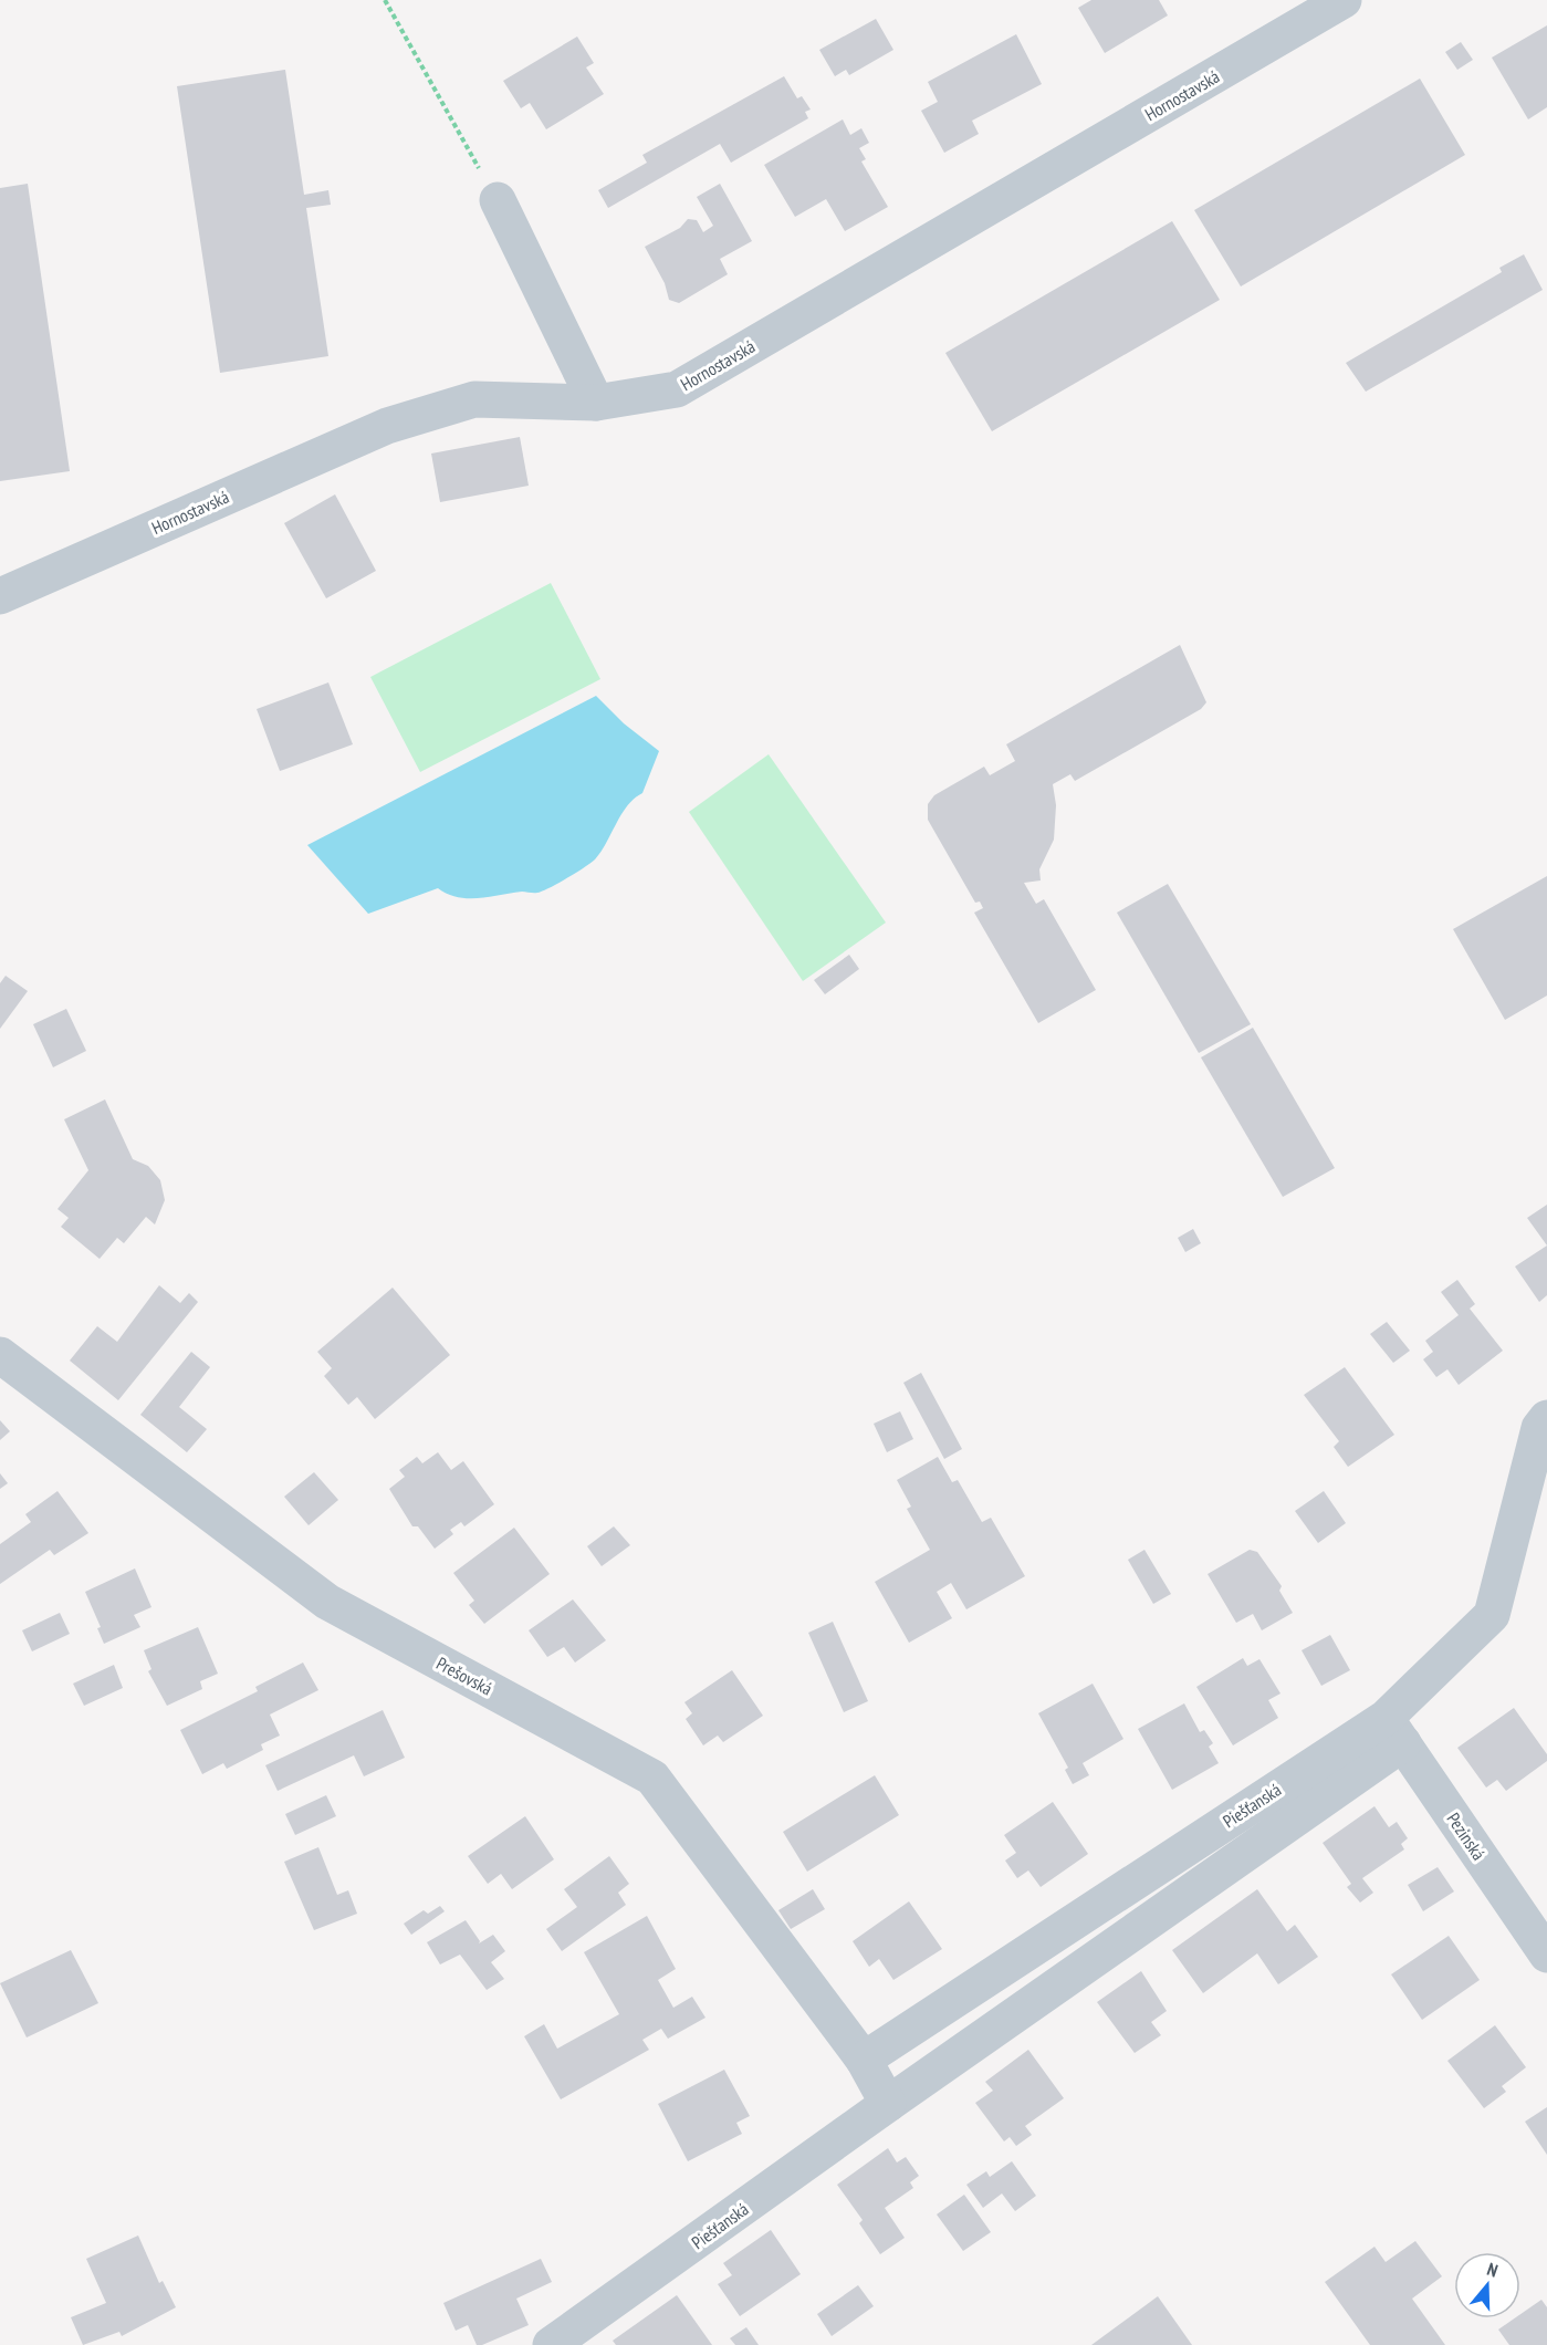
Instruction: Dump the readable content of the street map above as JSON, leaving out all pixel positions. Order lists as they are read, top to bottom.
{
  "streets": {
    "street": [
      "Hornostavská",
      "Prešovská",
      "Piešťanská",
      "Pezinská"
    ]
  },
  "crossings": [
    ["Prešovská", "Piešťanská"],
    ["Piešťanská", "Pezinská"]
  ],
  "north": "top"
}
